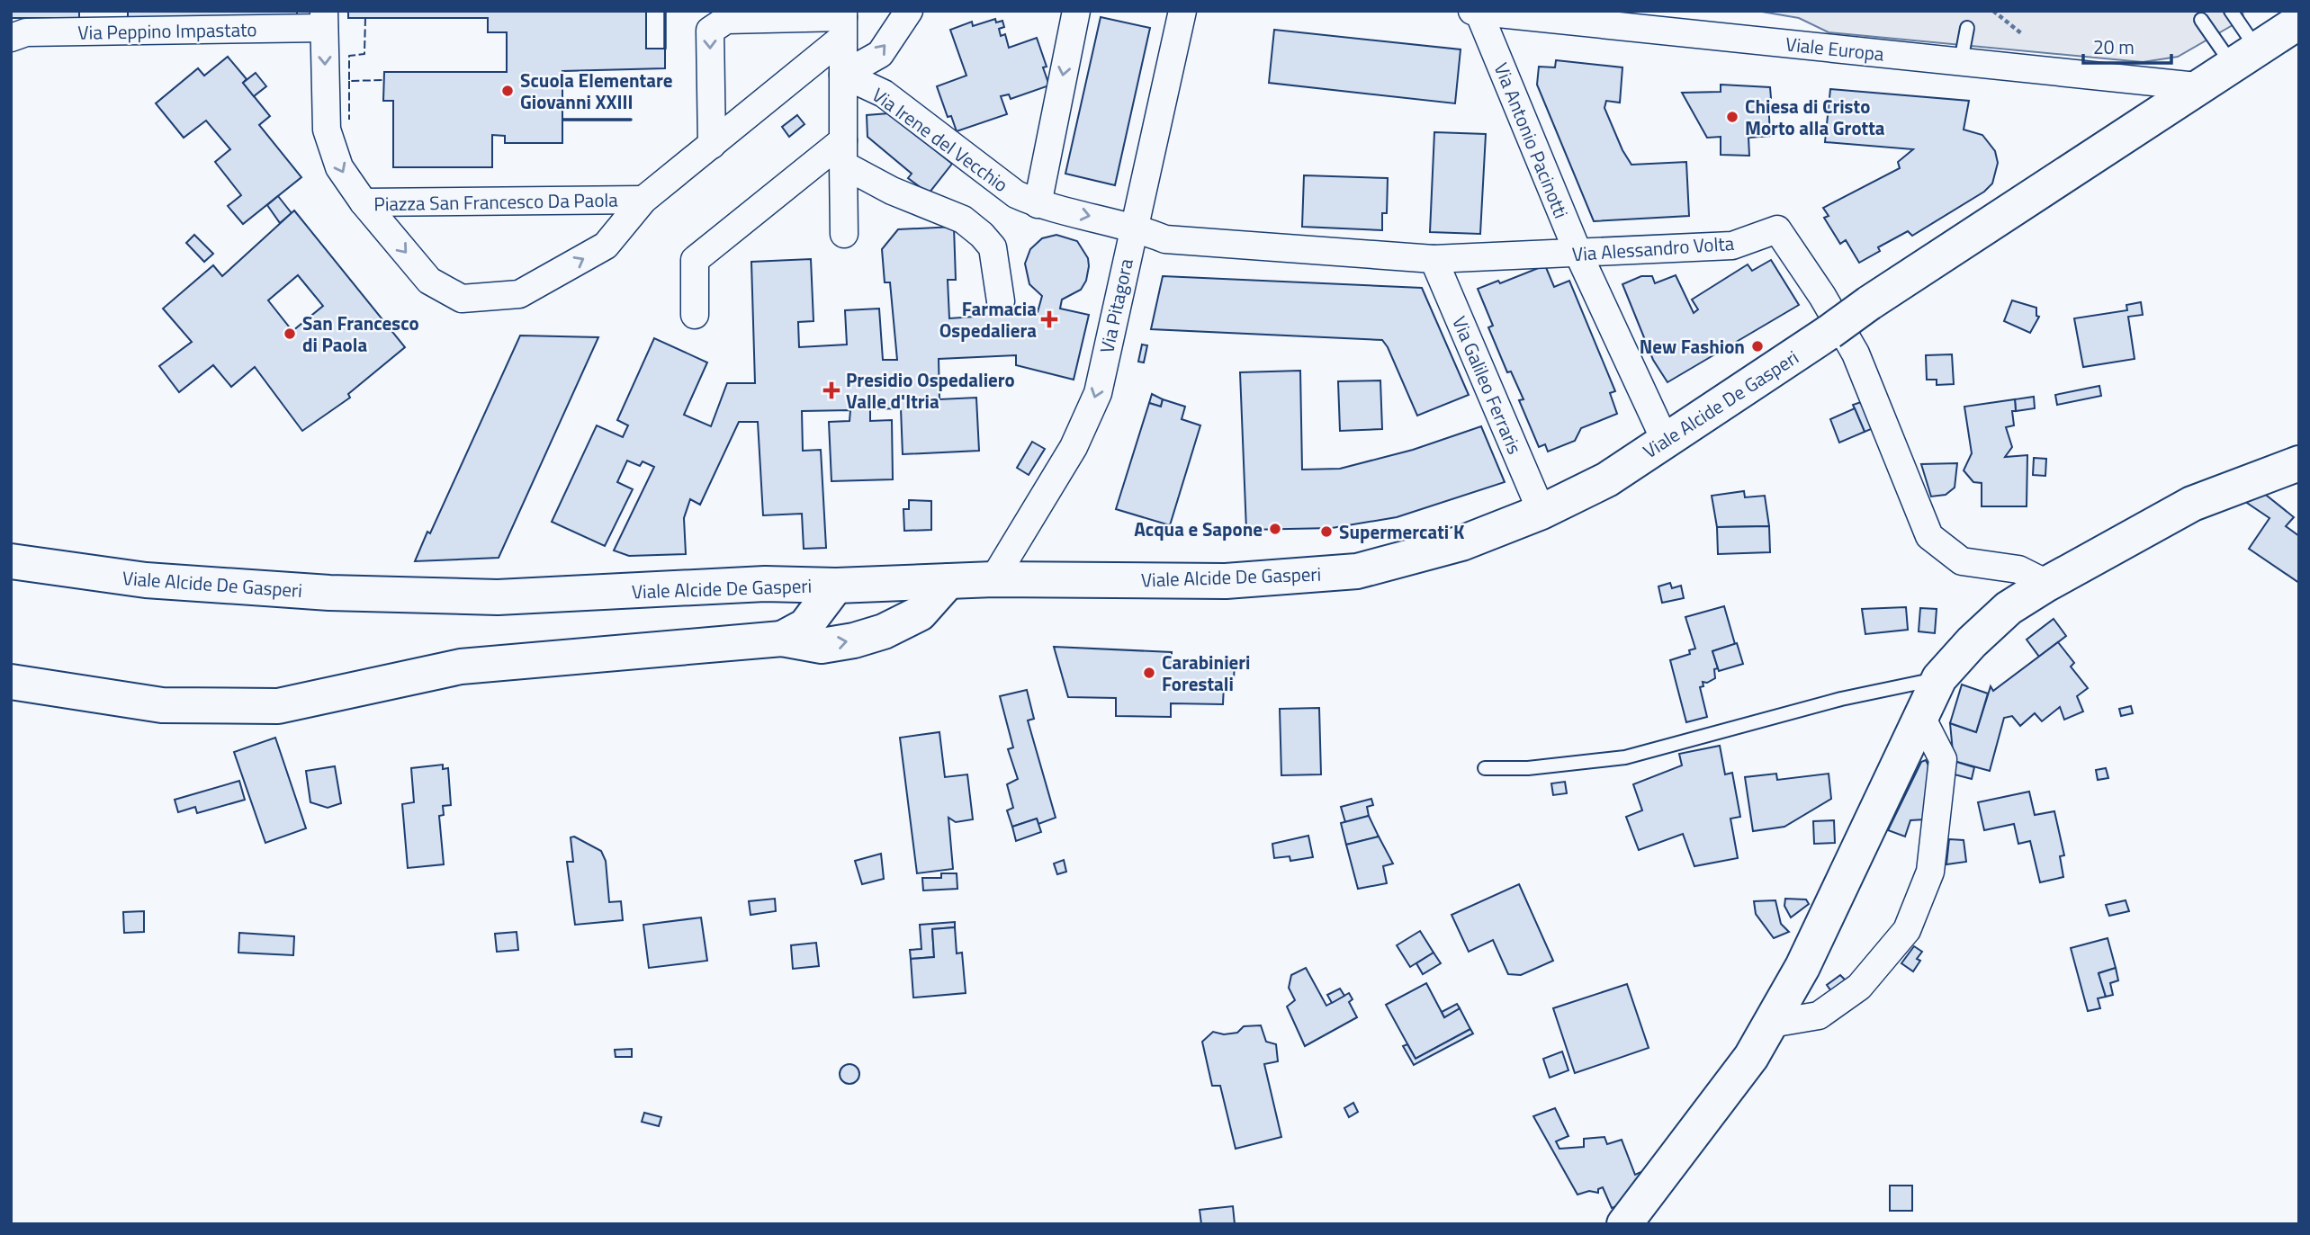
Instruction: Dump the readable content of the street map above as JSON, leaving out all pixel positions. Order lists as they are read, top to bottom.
{
  "streets": {
    "main road": ["Viale Alcide De Gasperi"],
    "street": [
      "Via Peppino Impastato",
      "Viale Europa",
      "Via Irene del Vecchio",
      "Via Antonio Pacinotti",
      "Piazza San Francesco Da Paola",
      "Via Alessandro Volta",
      "Via Pitagora",
      "Via Galileo Ferraris"
    ]
  },
  "crossings": [
    ["Viale Europa", "Via Antonio Pacinotti"],
    ["Viale Europa", "Viale Alcide De Gasperi"],
    ["Via Irene del Vecchio", "Via Alessandro Volta"],
    ["Via Irene del Vecchio", "Via Pitagora"],
    ["Via Antonio Pacinotti", "Via Alessandro Volta"],
    ["Via Antonio Pacinotti", "Viale Alcide De Gasperi"],
    ["Via Alessandro Volta", "Via Pitagora"],
    ["Via Alessandro Volta", "Via Galileo Ferraris"],
    ["Via Pitagora", "Viale Alcide De Gasperi"],
    ["Via Galileo Ferraris", "Viale Alcide De Gasperi"]
  ],
  "one_way": ["Via Irene del Vecchio", "Via Pitagora"],
  "places": {
    "other": [
      "Scuola Elementare Giovanni XXIII",
      "Chiesa di Cristo Morto alla Grotta",
      "San Francesco di Paola",
      "New Fashion",
      "Acqua e Sapone",
      "Supermercati K",
      "Carabinieri Forestali"
    ],
    "health": ["Farmacia Ospedaliera", "Presidio Ospedaliero Valle d'Itria"]
  },
  "scale_bar": "20 m"
}
